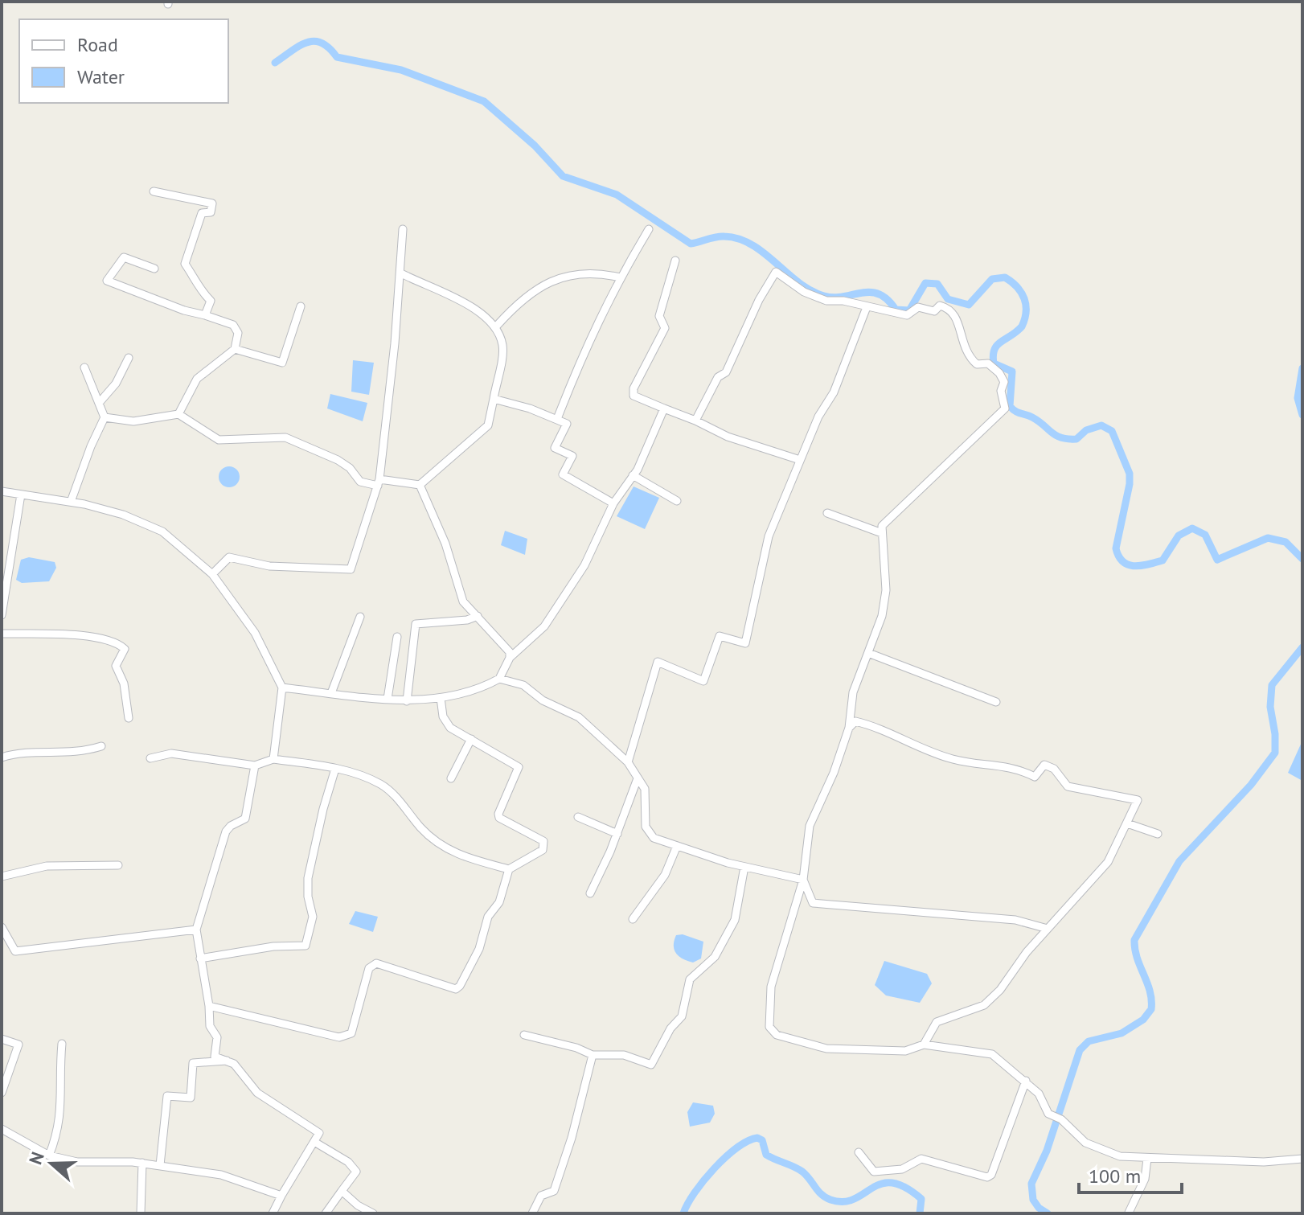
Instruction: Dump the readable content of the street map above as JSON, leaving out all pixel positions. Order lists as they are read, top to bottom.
{
  "legend": ["Road", "Water"],
  "scale_bar": "100 m",
  "north": "left"
}
